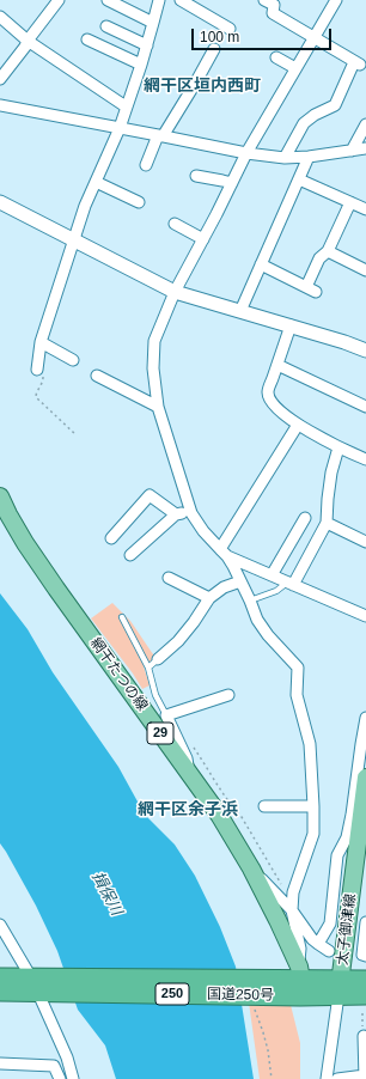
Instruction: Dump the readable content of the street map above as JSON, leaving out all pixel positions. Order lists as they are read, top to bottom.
{
  "streets": {
    "highway": ["250", "国道250号"],
    "main road": ["網干たつの線", "29", "太子御津線"]
  },
  "crossings": [
    ["網干たつの線", "国道250号"],
    ["太子御津線", "国道250号"]
  ],
  "districts": ["網干区垣内西町", "網干区余子浜"],
  "water": ["揖保川"],
  "scale_bar": "100 m"
}
